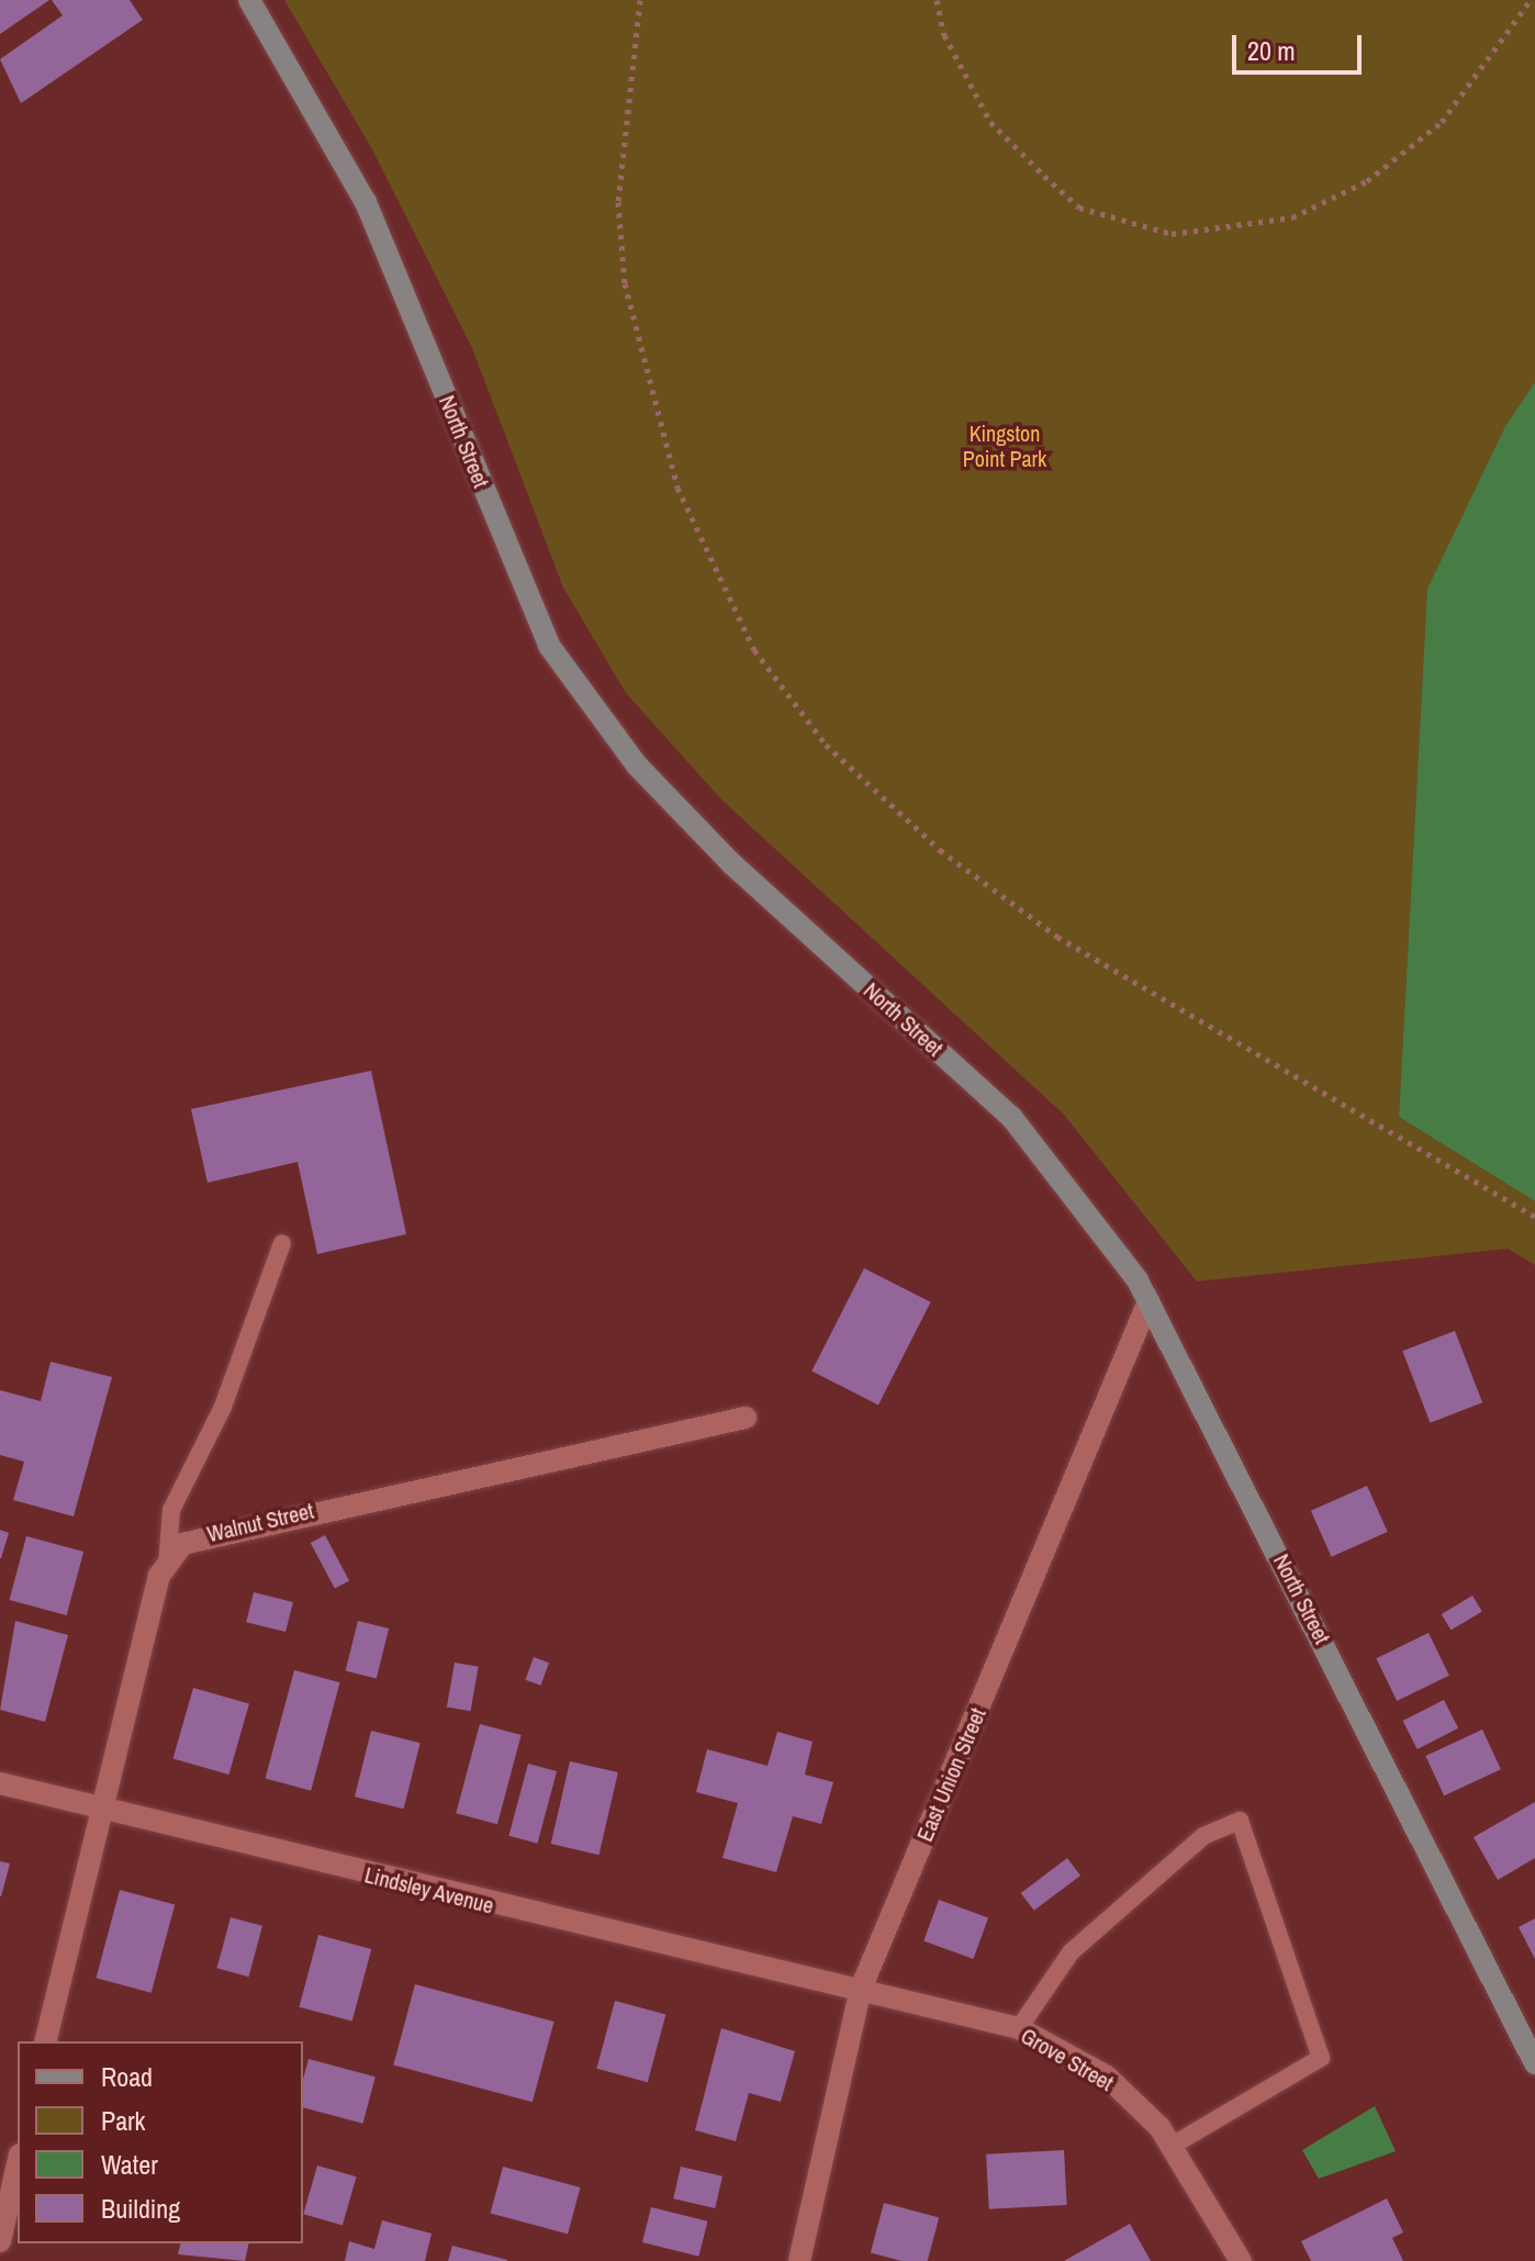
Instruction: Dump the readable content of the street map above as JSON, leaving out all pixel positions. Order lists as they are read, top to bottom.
{
  "streets": {
    "street": [
      "North Street",
      "Walnut Street",
      "East Union Street",
      "Lindsley Avenue",
      "Grove Street"
    ]
  },
  "crossings": [
    ["North Street", "East Union Street"],
    ["East Union Street", "Lindsley Avenue"],
    ["East Union Street", "Grove Street"],
    ["Lindsley Avenue", "Grove Street"]
  ],
  "parks": ["Kingston Point Park"],
  "legend": [
    "Road",
    "Park",
    "Water",
    "Building"
  ],
  "scale_bar": "20 m"
}
